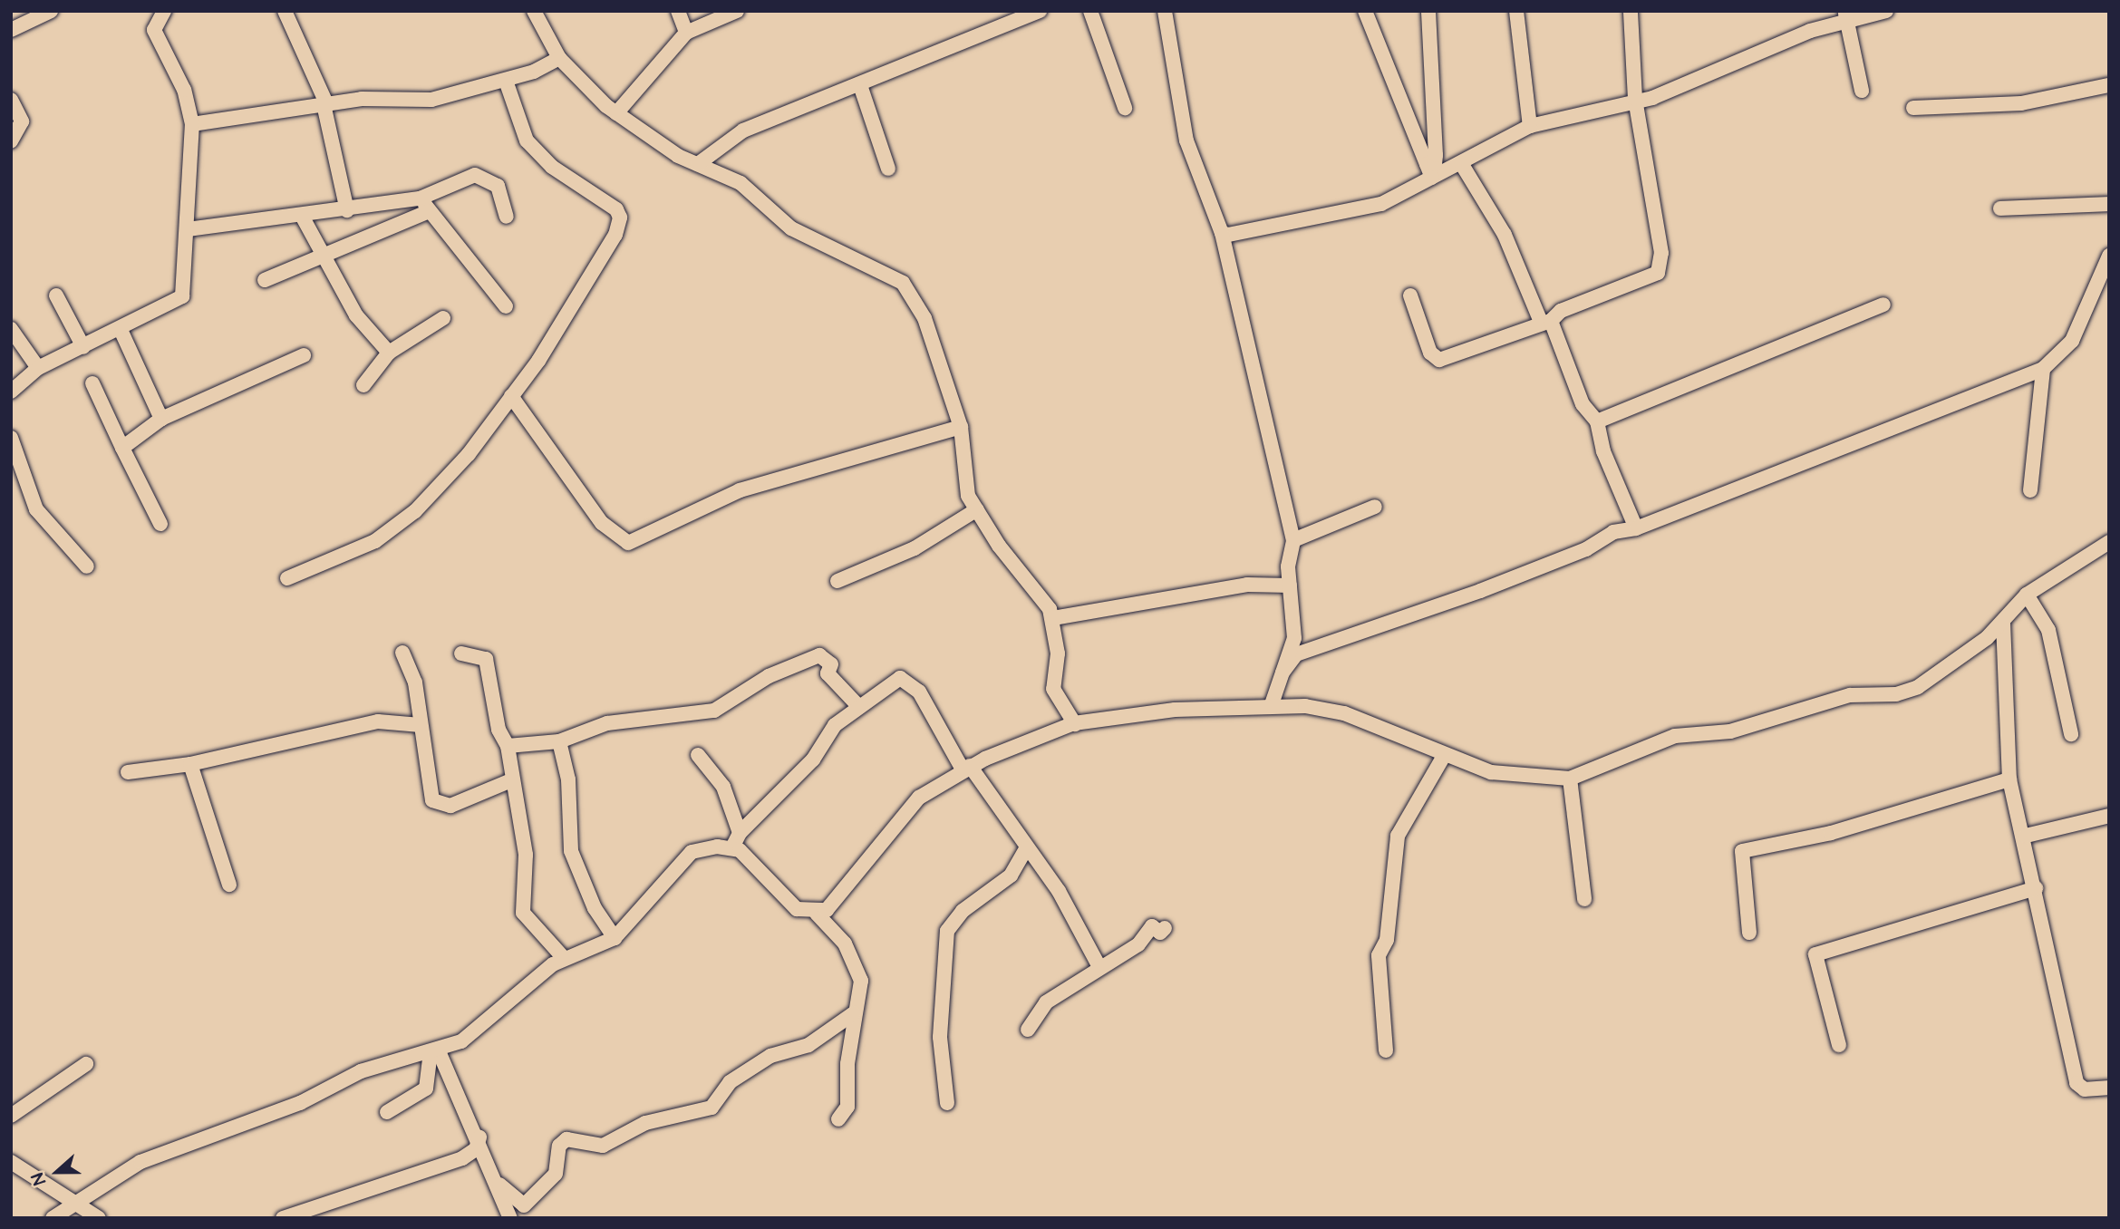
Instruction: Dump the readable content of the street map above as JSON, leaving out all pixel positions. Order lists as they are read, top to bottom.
{
  "north": "left"
}
